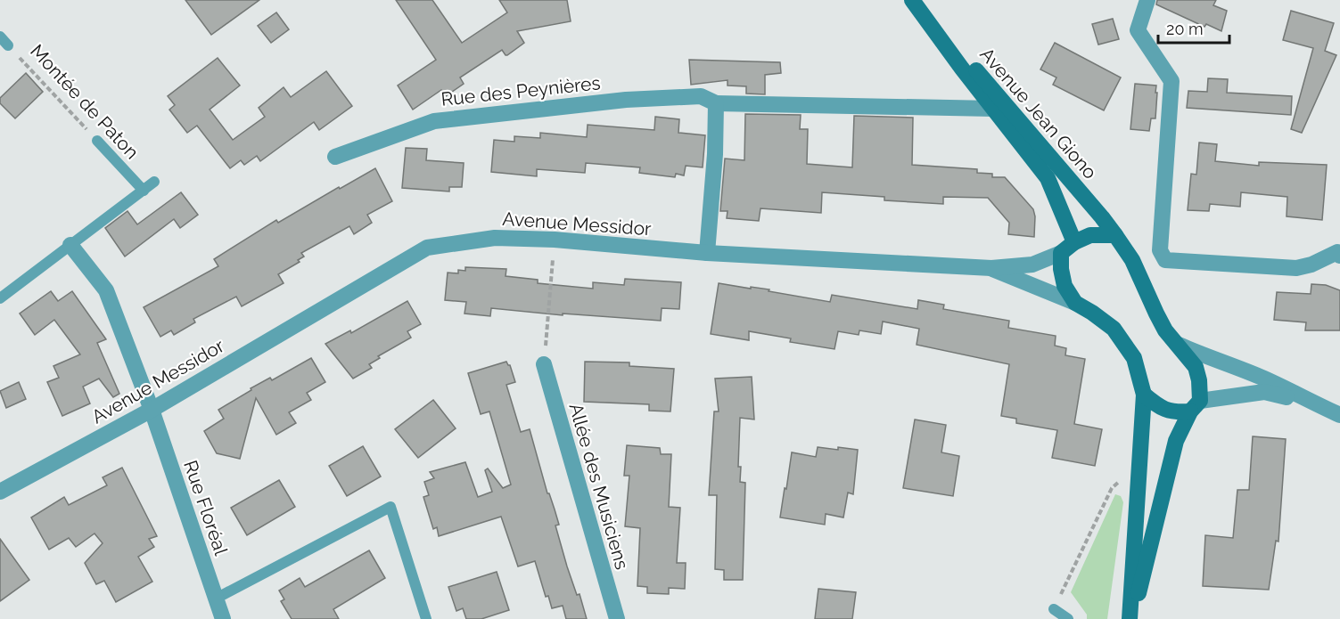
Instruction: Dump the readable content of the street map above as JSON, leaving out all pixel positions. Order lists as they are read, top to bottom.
{
  "streets": {
    "street": [
      "Rue des Peynières",
      "Avenue Jean Giono",
      "Avenue Messidor",
      "Allée des Musiciens",
      "Rue Floréal"
    ],
    "lane": ["Montée de Paton"]
  },
  "crossings": [
    ["Rue des Peynières", "Avenue Jean Giono"],
    ["Avenue Messidor", "Rue Floréal"]
  ],
  "scale_bar": "20 m"
}
